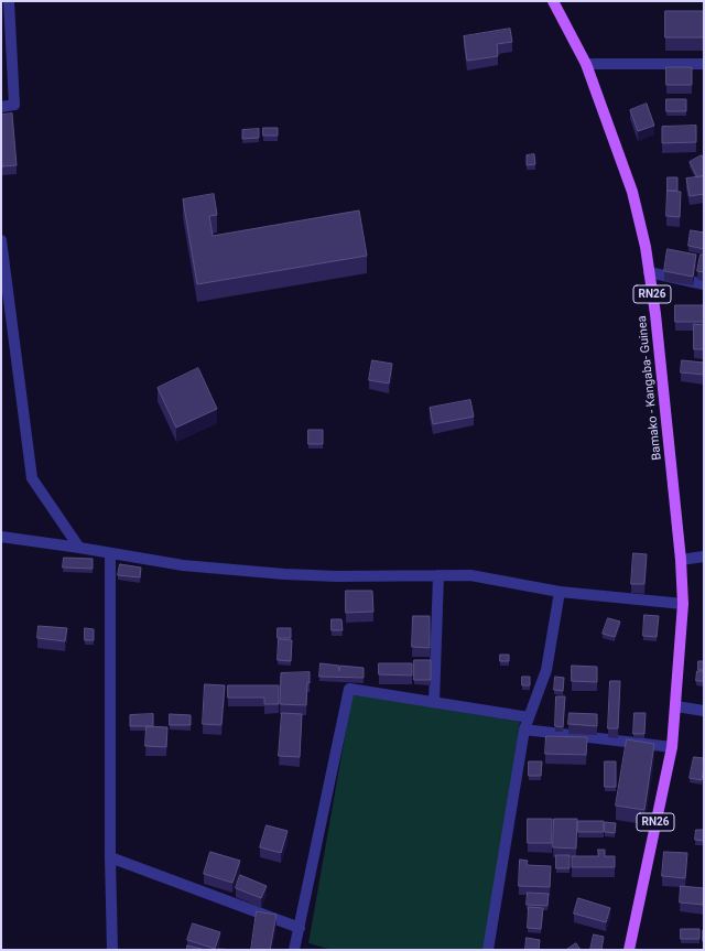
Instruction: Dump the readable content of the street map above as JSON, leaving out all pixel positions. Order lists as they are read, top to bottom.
{
  "streets": {
    "main road": ["RN26", "Bamako - Kangaba- Guinea"]
  },
  "crossings": [
    ["RN26", "Bamako - Kangaba- Guinea"]
  ]
}
